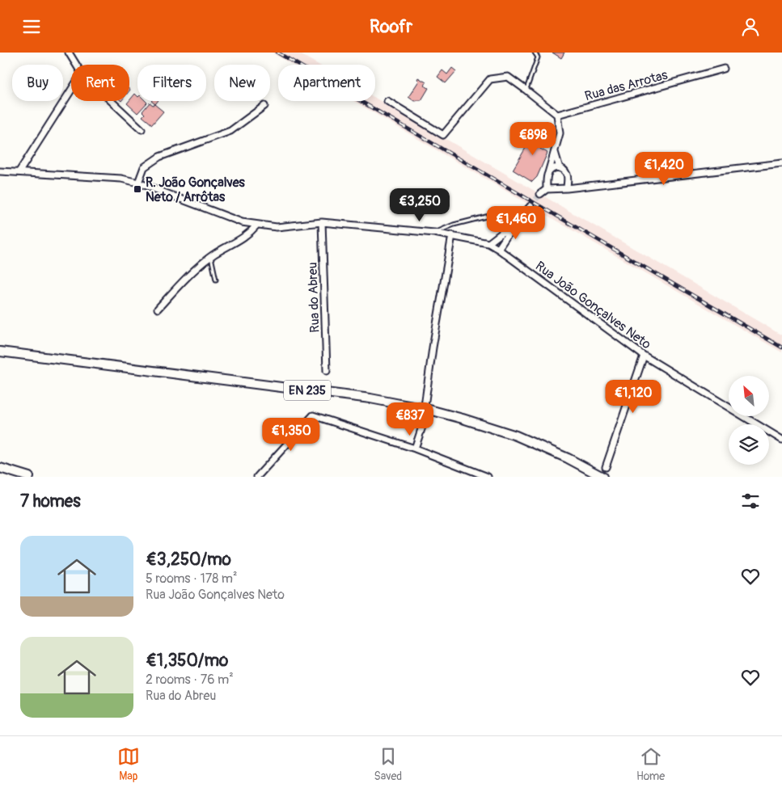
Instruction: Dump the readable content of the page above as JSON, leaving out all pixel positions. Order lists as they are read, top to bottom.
{
  "streets": {
    "main road": ["EN 235"],
    "street": ["Rua das Arrotas", "Rua do Abreu", "Rua João Gonçalves Neto"]
  },
  "crossings": [
    ["Rua do Abreu", "Rua João Gonçalves Neto"]
  ],
  "places": {
    "transit": ["R. João Gonçalves Neto / Arrôtas"]
  },
  "north": "top left",
  "page": {
    "header": "Roofr",
    "chip": [
      "Buy",
      "Rent",
      "Filters",
      "New",
      "Apartment"
    ],
    "price": [
      "€898",
      "€1,420",
      "€3,250",
      "€1,460",
      "€1,120",
      "€837",
      "€1,350"
    ],
    "heading": "7 homes",
    "list": [
      {
        "name": "€3,250/mo",
        "note": "5 rooms · 178 m² · Rua João Gonçalves Neto"
      },
      {
        "name": "€1,350/mo",
        "note": "2 rooms · 76 m² · Rua do Abreu"
      }
    ],
    "tabs": ["Map", "Saved", "Home"]
  }
}
